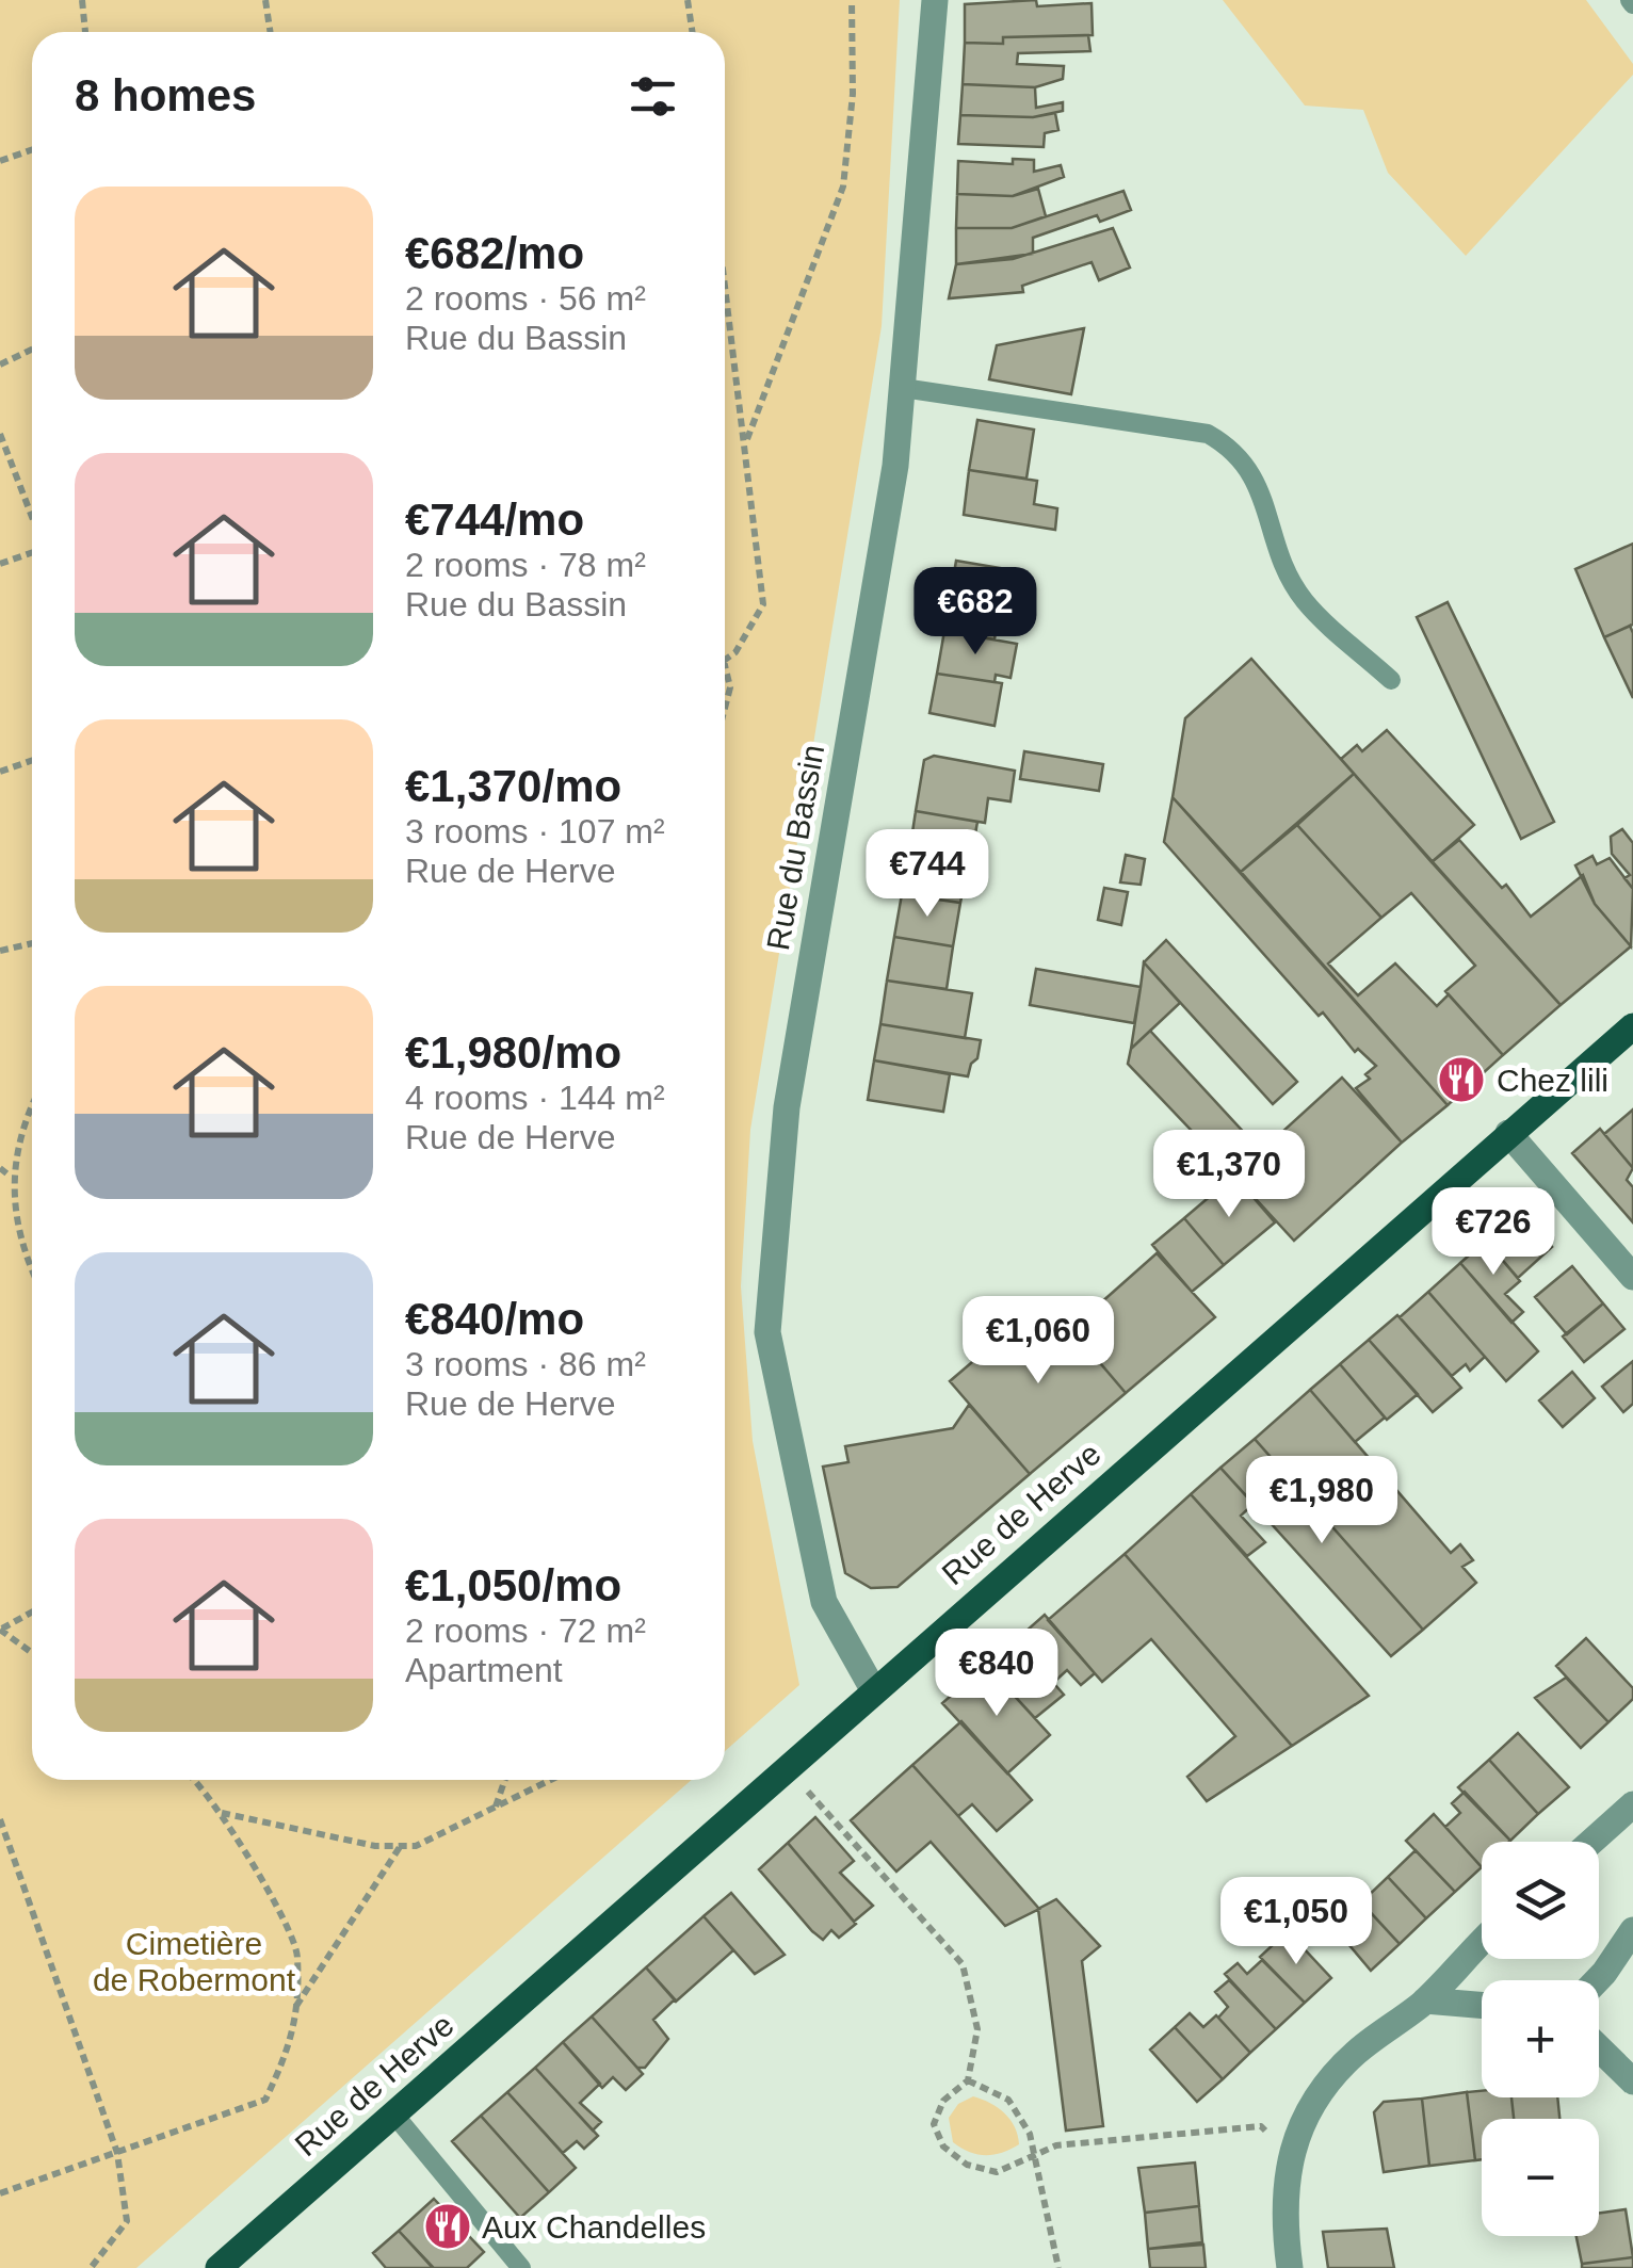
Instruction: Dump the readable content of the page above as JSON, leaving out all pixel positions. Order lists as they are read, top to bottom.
{
  "streets": {
    "main road": ["Rue de Herve"],
    "street": ["Rue du Bassin"]
  },
  "crossings": [
    ["Rue du Bassin", "Rue de Herve"]
  ],
  "parks": ["Cimetière de Robermont"],
  "places": {
    "restaurant": ["Chez lili", "Aux Chandelles"]
  },
  "page": {
    "heading": "8 homes",
    "list": [
      {
        "name": "€682/mo",
        "note": "2 rooms · 56 m² · Rue du Bassin"
      },
      {
        "name": "€744/mo",
        "note": "2 rooms · 78 m² · Rue du Bassin"
      },
      {
        "name": "€1,370/mo",
        "note": "3 rooms · 107 m² · Rue de Herve"
      },
      {
        "name": "€1,980/mo",
        "note": "4 rooms · 144 m² · Rue de Herve"
      },
      {
        "name": "€840/mo",
        "note": "3 rooms · 86 m² · Rue de Herve"
      },
      {
        "name": "€1,050/mo",
        "note": "2 rooms · 72 m² · Apartment"
      }
    ],
    "price": [
      "€682",
      "€744",
      "€1,370",
      "€726",
      "€1,060",
      "€1,980",
      "€840",
      "€1,050"
    ],
    "map_buttons": ["+", "−"]
  }
}
